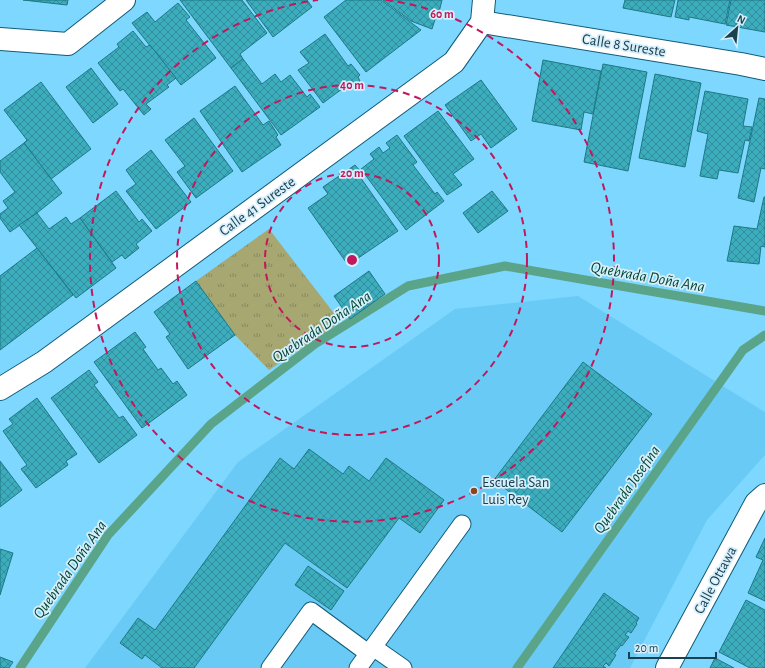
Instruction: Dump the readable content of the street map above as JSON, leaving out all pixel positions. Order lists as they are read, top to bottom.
{
  "streets": {
    "street": ["Calle 8 Sureste", "Calle 41 Sureste", "Calle Ottawa"]
  },
  "crossings": [
    ["Calle 8 Sureste", "Calle 41 Sureste"]
  ],
  "water": ["Quebrada Doña Ana", "Quebrada Josefina"],
  "places": ["Escuela San Luis Rey"],
  "scale_bar": "20 m",
  "north": "top right",
  "rings": ["60 m", "40 m", "20 m"]
}
